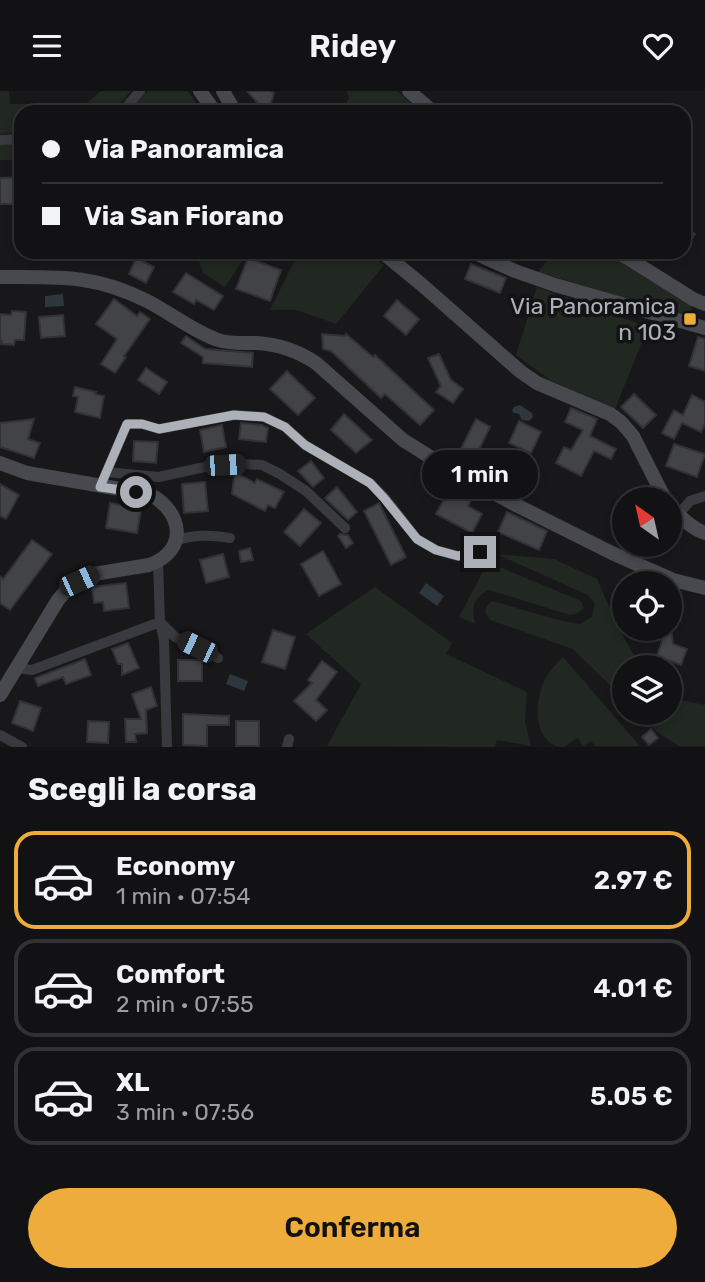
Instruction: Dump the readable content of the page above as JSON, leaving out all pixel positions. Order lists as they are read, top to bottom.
{
  "places": {
    "transit": ["Via Panoramica n 103"]
  },
  "north": "top left",
  "page": {
    "header": "Ridey",
    "banner": ["Via Panoramica", "Via San Fiorano"],
    "bubble": "1 min",
    "heading": "Scegli la corsa",
    "list": [
      {
        "name": "Economy",
        "note": "1 min · 07:54",
        "value": "2.97 €"
      },
      {
        "name": "Comfort",
        "note": "2 min · 07:55",
        "value": "4.01 €"
      },
      {
        "name": "XL",
        "note": "3 min · 07:56",
        "value": "5.05 €"
      }
    ],
    "buttons": "Conferma"
  }
}
